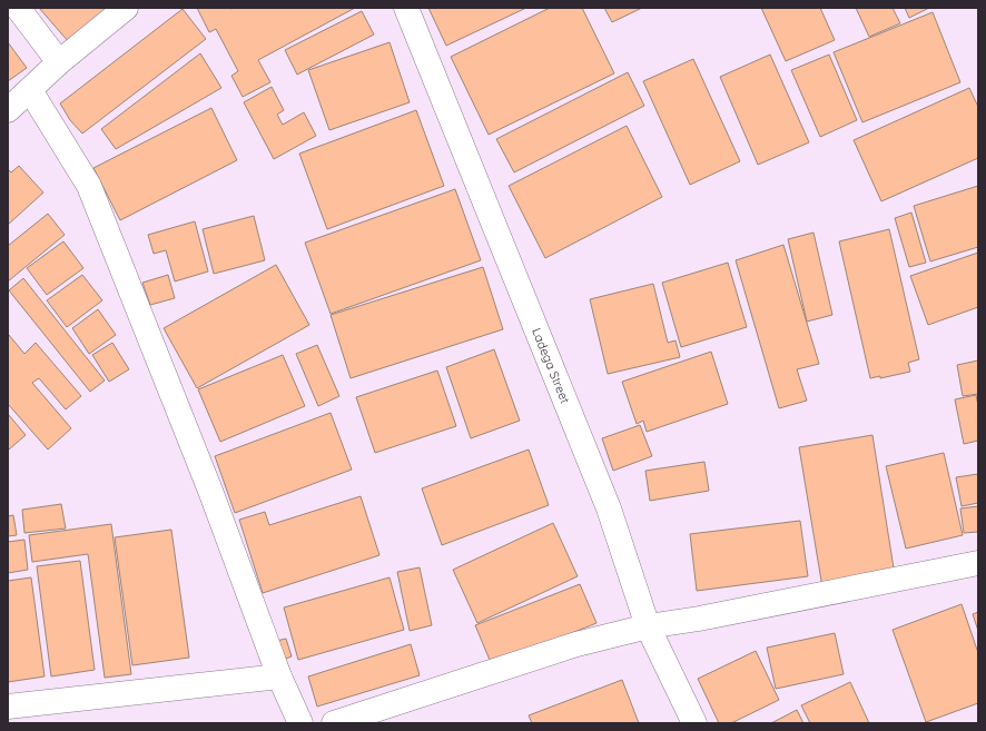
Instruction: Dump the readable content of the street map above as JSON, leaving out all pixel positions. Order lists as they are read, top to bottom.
{
  "streets": {
    "street": ["Ladega Street"]
  }
}
